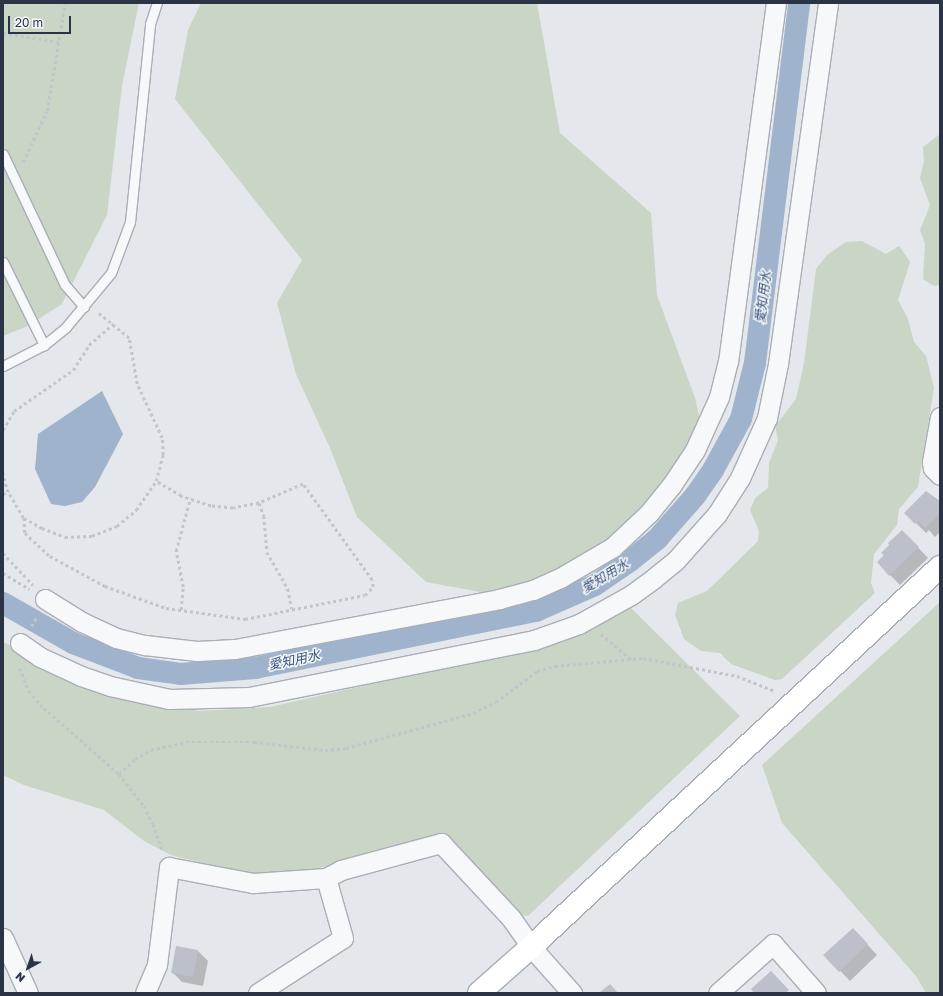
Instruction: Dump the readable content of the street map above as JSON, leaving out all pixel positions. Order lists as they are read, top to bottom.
{
  "water": ["愛知用水"],
  "scale_bar": "20 m",
  "north": "bottom left"
}
